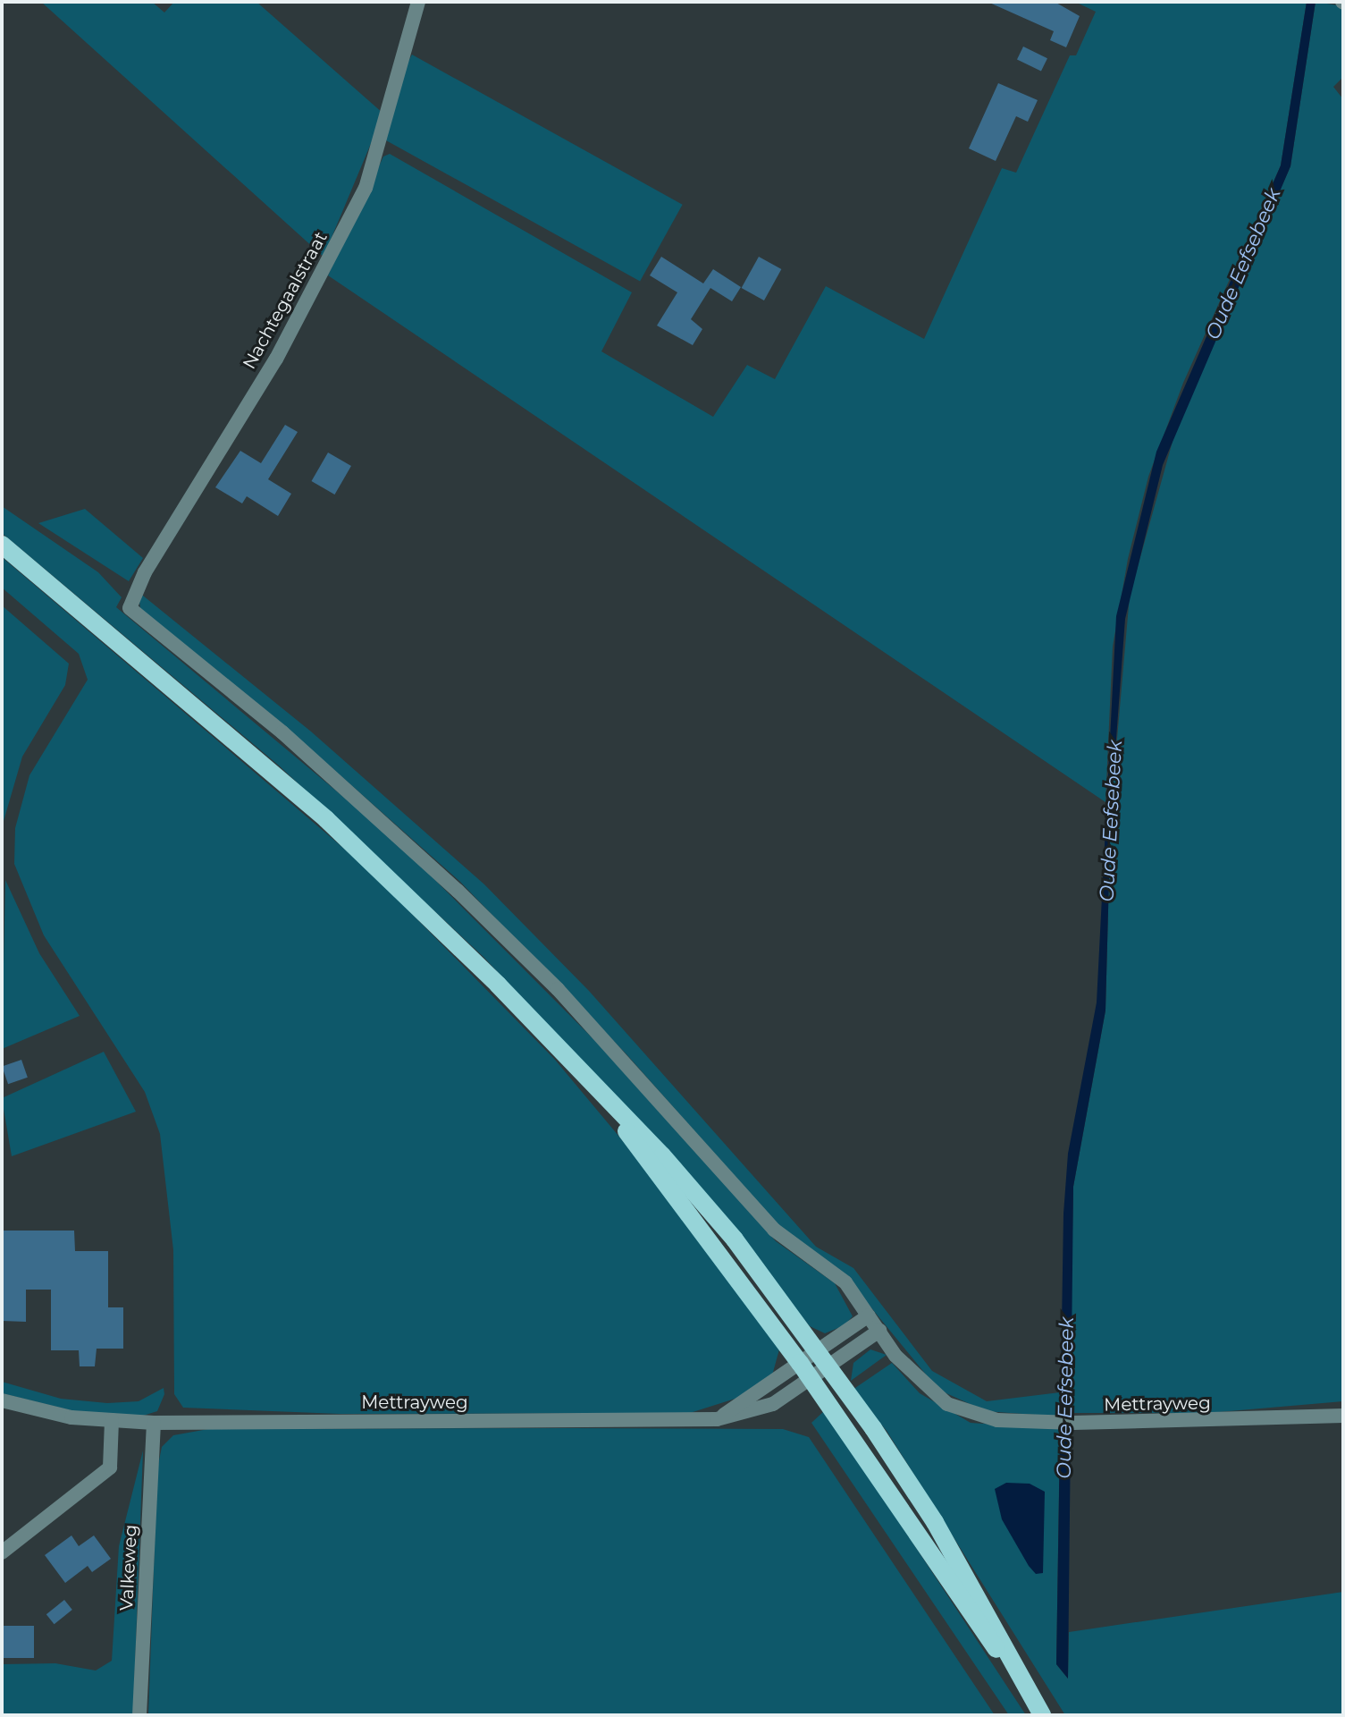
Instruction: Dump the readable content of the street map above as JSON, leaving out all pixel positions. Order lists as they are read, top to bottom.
{
  "streets": {
    "street": ["Nachtegaalstraat", "Mettrayweg", "Valkeweg"]
  },
  "crossings": [
    ["Nachtegaalstraat", "Mettrayweg"],
    ["Mettrayweg", "Valkeweg"]
  ],
  "water": ["Oude Eefsebeek"]
}
